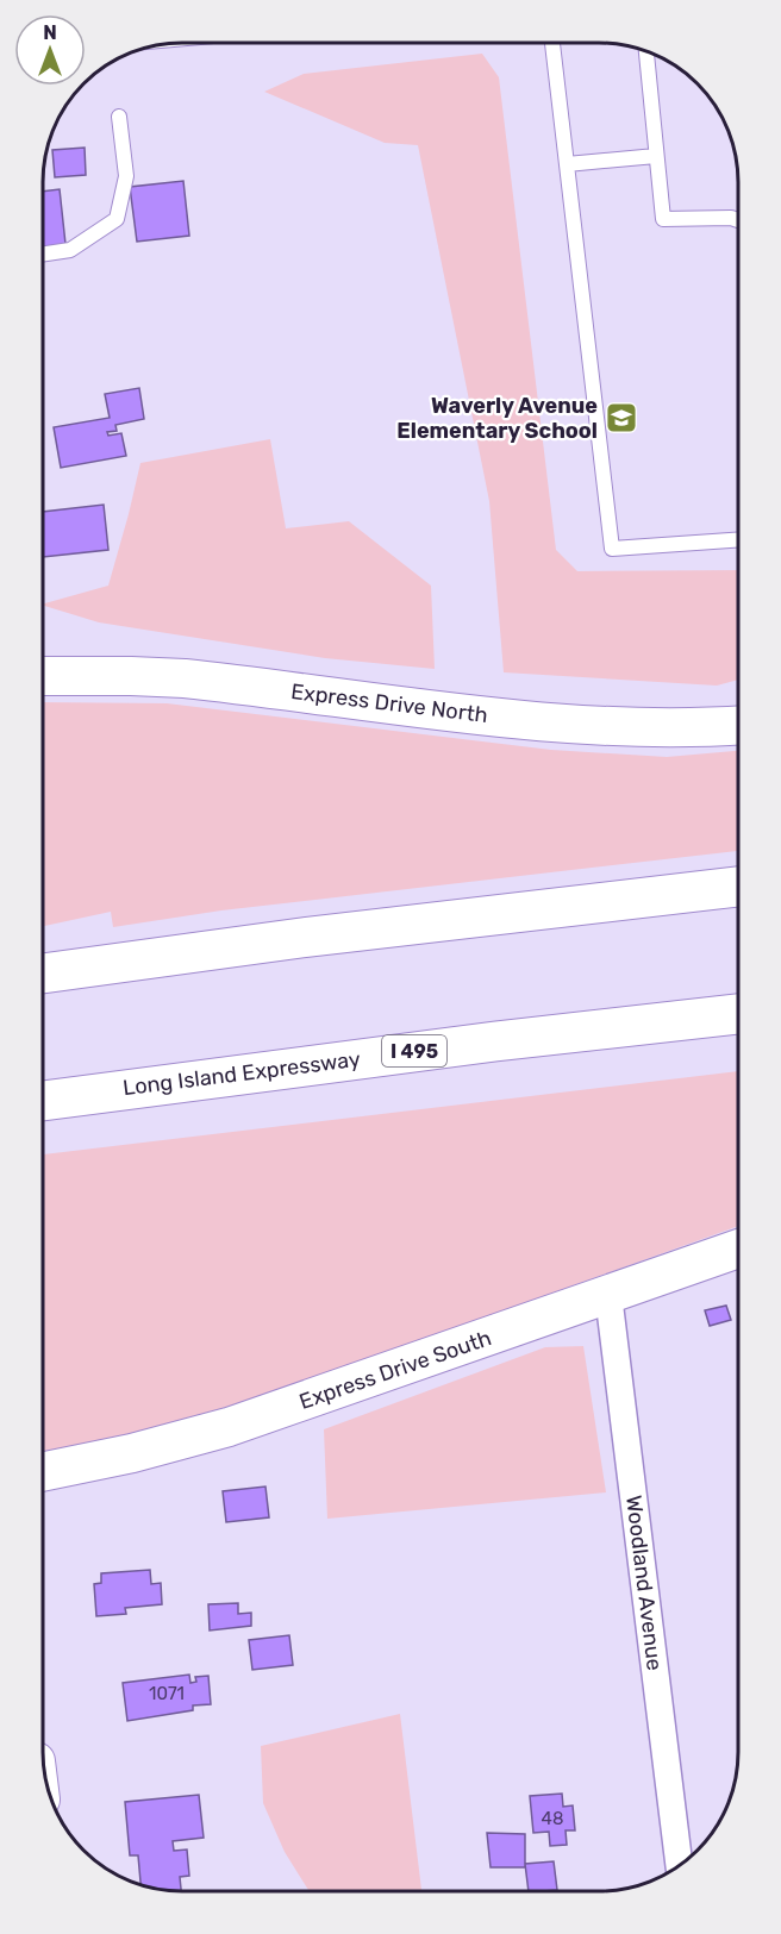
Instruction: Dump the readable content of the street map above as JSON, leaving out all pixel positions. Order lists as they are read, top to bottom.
{
  "streets": {
    "highway": ["I 495", "Long Island Expressway"],
    "main road": ["Express Drive North", "Express Drive South"],
    "street": ["Woodland Avenue"]
  },
  "crossings": [
    ["Express Drive South", "Woodland Avenue"]
  ],
  "places": {
    "school or university": ["Waverly Avenue Elementary School"]
  },
  "house_numbers": ["1071", "48"],
  "north": "top"
}
